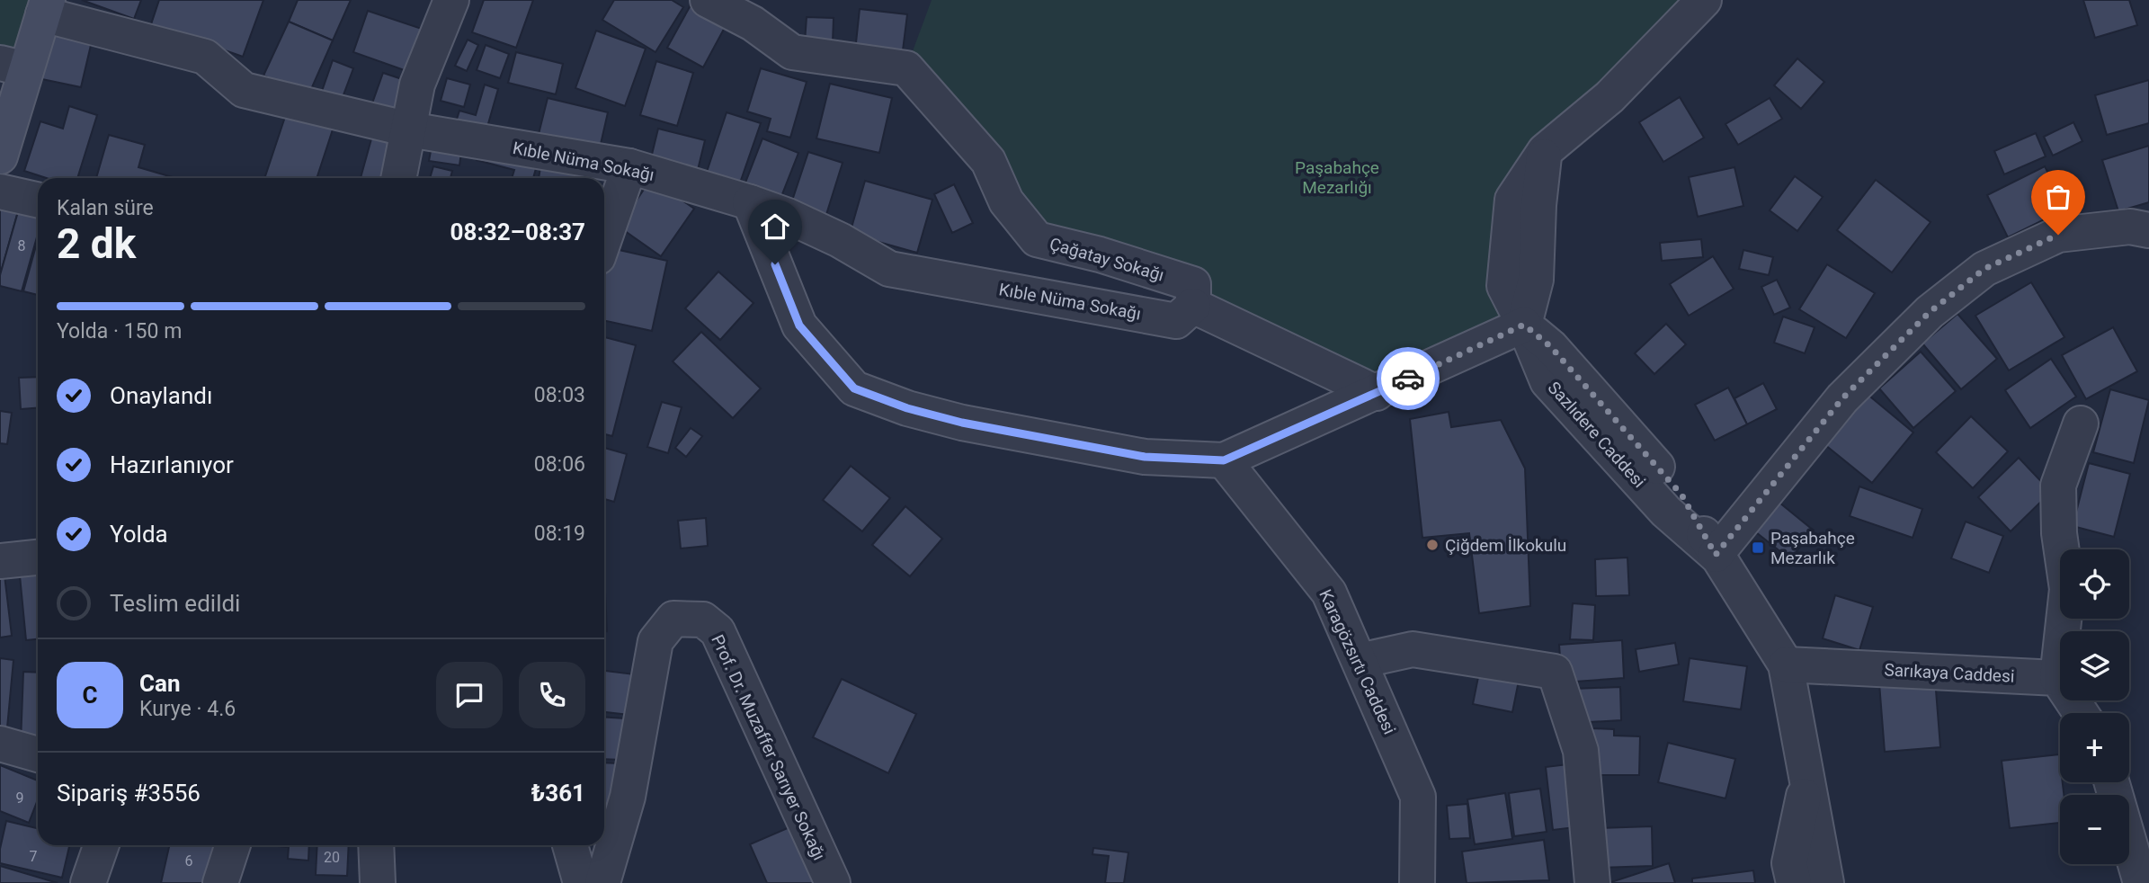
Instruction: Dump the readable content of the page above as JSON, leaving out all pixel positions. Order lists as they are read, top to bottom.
{
  "streets": {
    "street": [
      "Kıble Nüma Sokağı",
      "Çağatay Sokağı",
      "Sazlıdere Caddesi",
      "Karagözsırtı Caddesi",
      "Sarıkaya Caddesi",
      "Prof. Dr. Muzaffer Sarıyer Sokağı"
    ]
  },
  "crossings": [
    ["Kıble Nüma Sokağı", "Çağatay Sokağı"],
    ["Sazlıdere Caddesi", "Sarıkaya Caddesi"]
  ],
  "parks": ["Paşabahçe Mezarlığı"],
  "places": {
    "other": ["Çiğdem İlkokulu"],
    "transit": ["Paşabahçe Mezarlık"]
  },
  "house_numbers": [
    "8",
    "9",
    "7",
    "20",
    "6"
  ],
  "page": {
    "heading": ["2 dk", "Kalan süre", "08:32–08:37"],
    "panel": [
      "Can",
      "Kurye · 4.6",
      "Sipariş #3556",
      "₺361"
    ],
    "bar": "Yolda · 150 m",
    "list": [
      ["Onaylandı", "08:03"],
      ["Hazırlanıyor", "08:06"],
      ["Yolda", "08:19"],
      "Teslim edildi"
    ],
    "map_buttons": ["+", "−"],
    "round": "C"
  }
}
